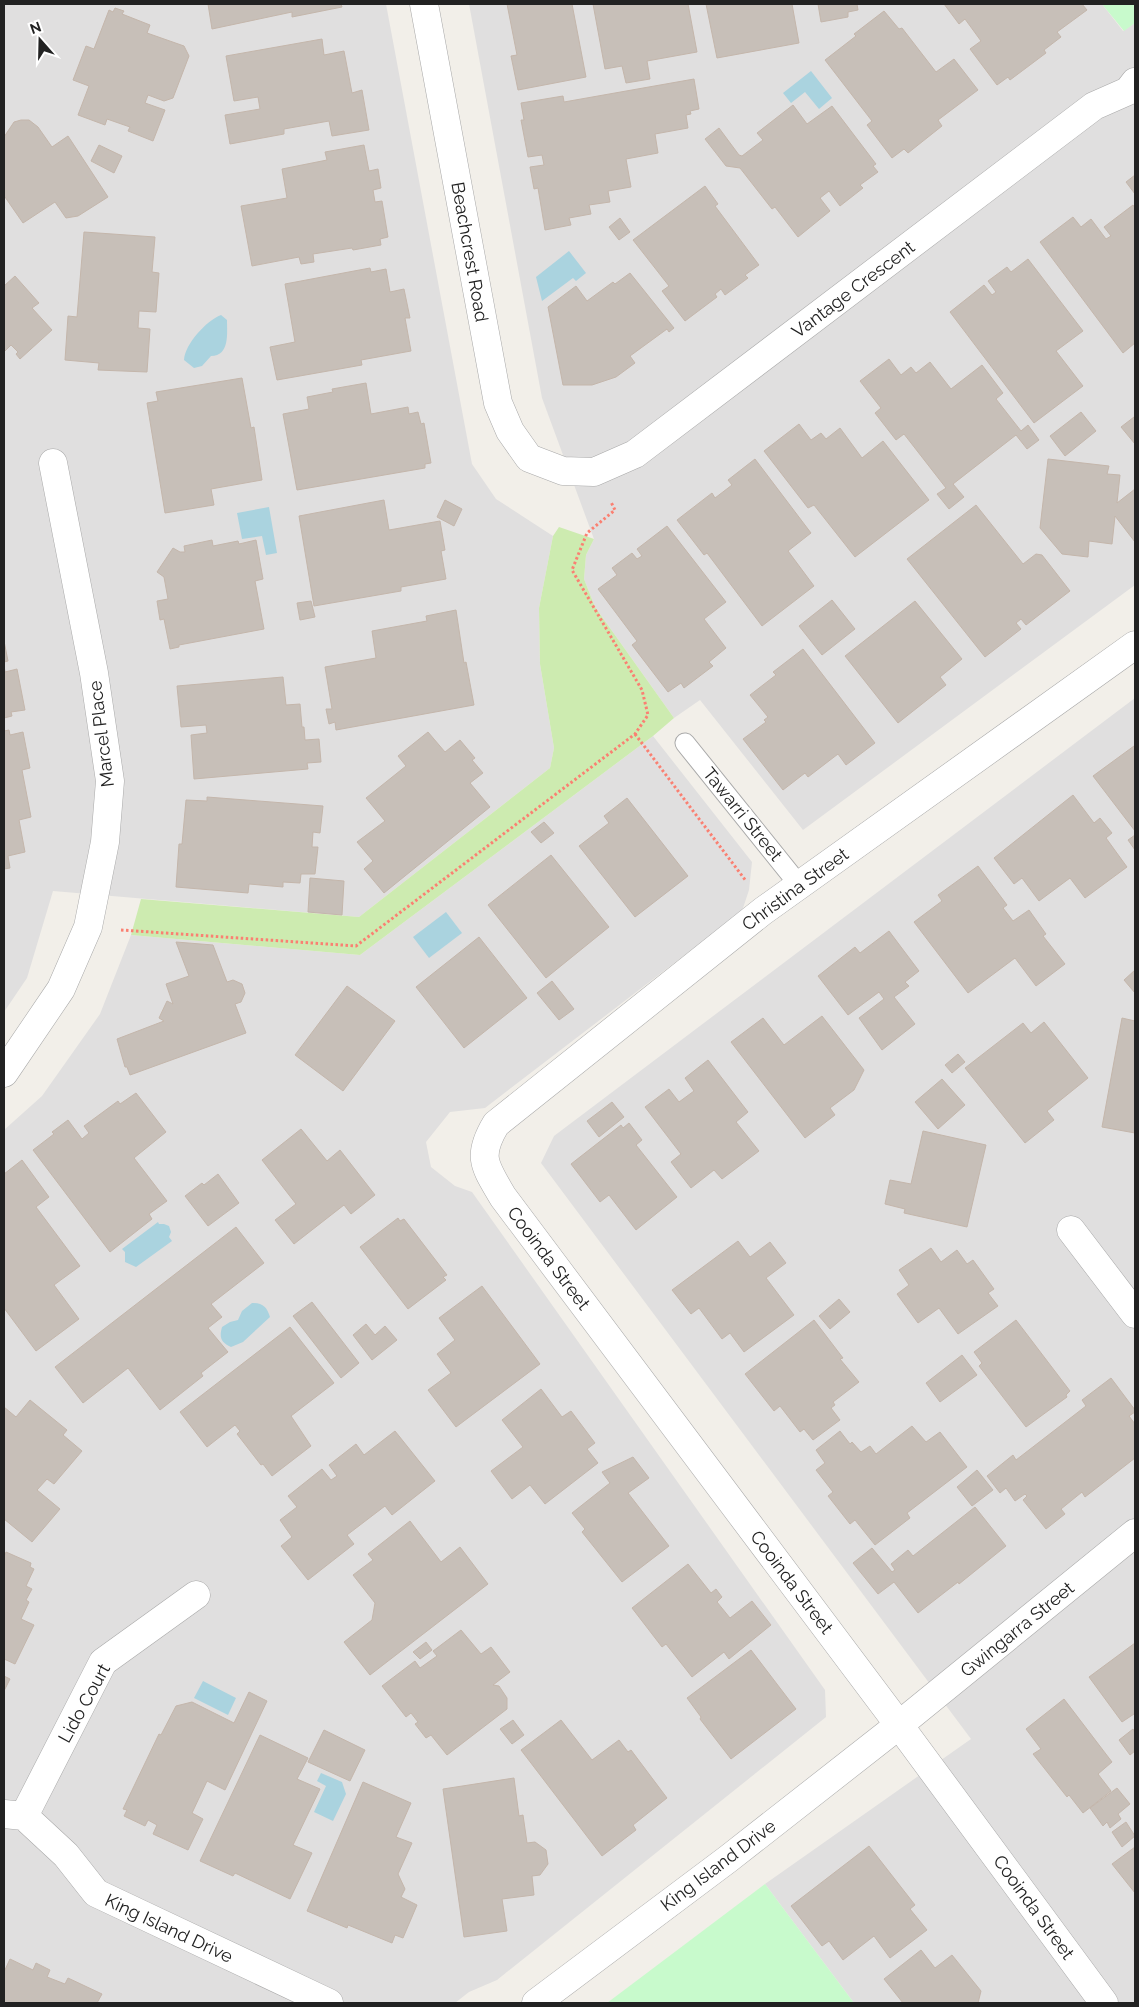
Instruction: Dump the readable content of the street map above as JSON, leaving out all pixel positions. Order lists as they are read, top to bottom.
{
  "streets": {
    "street": [
      "Beachcrest Road",
      "Vantage Crescent",
      "Marcel Place",
      "Christina Street",
      "Cooinda Street",
      "Gwingarra Street",
      "Lido Court",
      "King Island Drive"
    ],
    "lane": ["Tawarri Street"]
  },
  "crossings": [
    ["Beachcrest Road", "Vantage Crescent"],
    ["Tawarri Street", "Christina Street"],
    ["Christina Street", "Cooinda Street"],
    ["Cooinda Street", "Gwingarra Street"],
    ["Cooinda Street", "King Island Drive"],
    ["Gwingarra Street", "King Island Drive"],
    ["Lido Court", "King Island Drive"]
  ],
  "north": "top"
}
